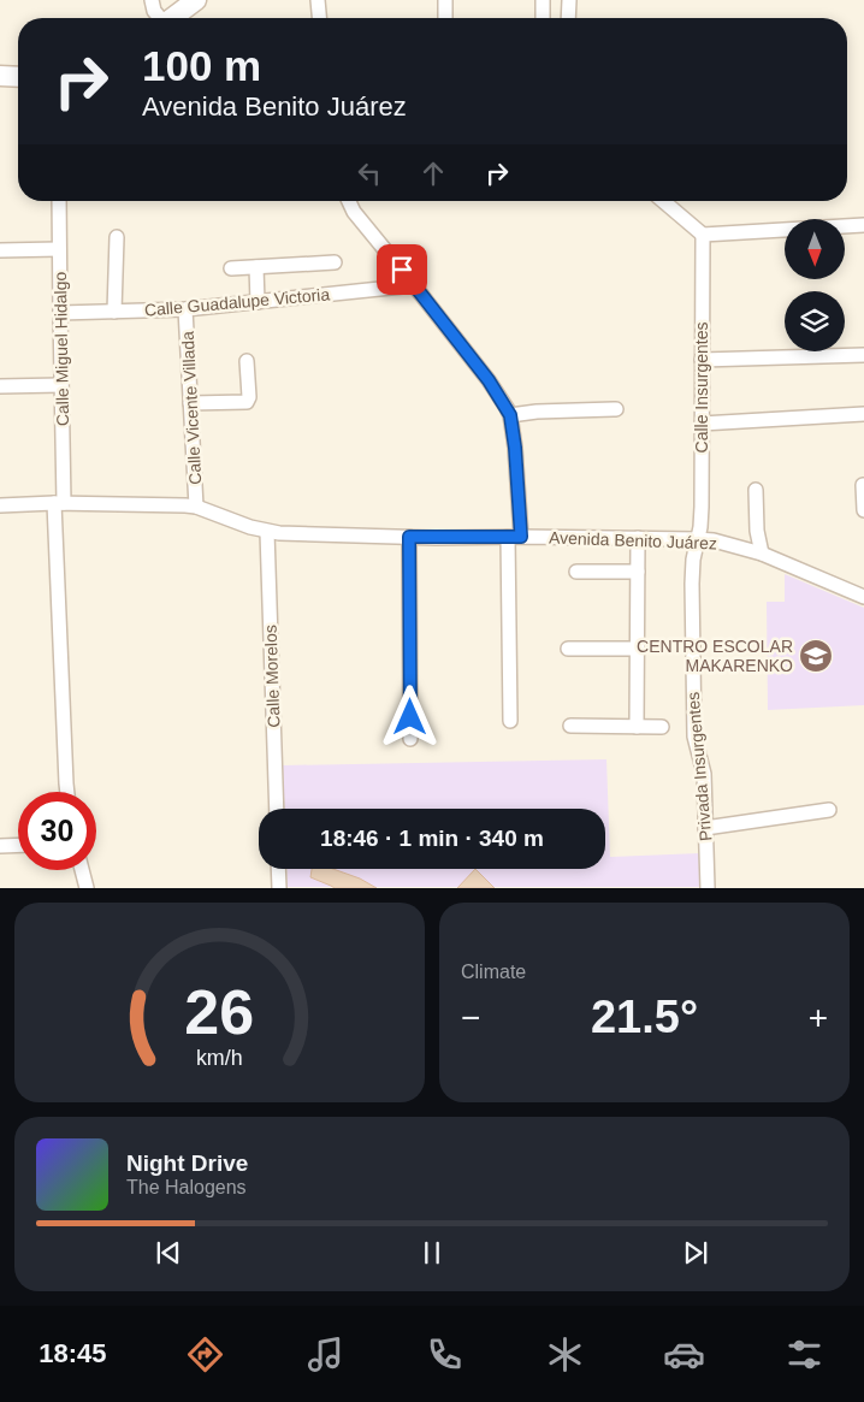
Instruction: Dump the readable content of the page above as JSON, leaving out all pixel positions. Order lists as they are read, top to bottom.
{
  "streets": {
    "street": [
      "Calle Guadalupe Victoria",
      "Calle Miguel Hidalgo",
      "Calle Insurgentes",
      "Calle Vicente Villada",
      "Avenida Benito Juárez",
      "Calle Morelos",
      "Privada Insurgentes"
    ]
  },
  "crossings": [
    ["Calle Guadalupe Victoria", "Calle Miguel Hidalgo"],
    ["Calle Guadalupe Victoria", "Calle Vicente Villada"],
    ["Calle Miguel Hidalgo", "Avenida Benito Juárez"],
    ["Calle Insurgentes", "Avenida Benito Juárez"],
    ["Calle Insurgentes", "Privada Insurgentes"],
    ["Calle Vicente Villada", "Avenida Benito Juárez"],
    ["Avenida Benito Juárez", "Calle Morelos"],
    ["Avenida Benito Juárez", "Privada Insurgentes"]
  ],
  "places": {
    "school or university": ["CENTRO ESCOLAR MAKARENKO"]
  },
  "north": "bottom",
  "page": {
    "turn": ["100 m", "Avenida Benito Juárez"],
    "limit": "30",
    "trip": "18:46 · 1 min · 340 m",
    "tile": "Climate",
    "heat": ["−", "21.5°", "+"],
    "song": ["Night Drive", "The Halogens"],
    "tabs": "18:45",
    "gauge": ["26", "km/h"]
  }
}
